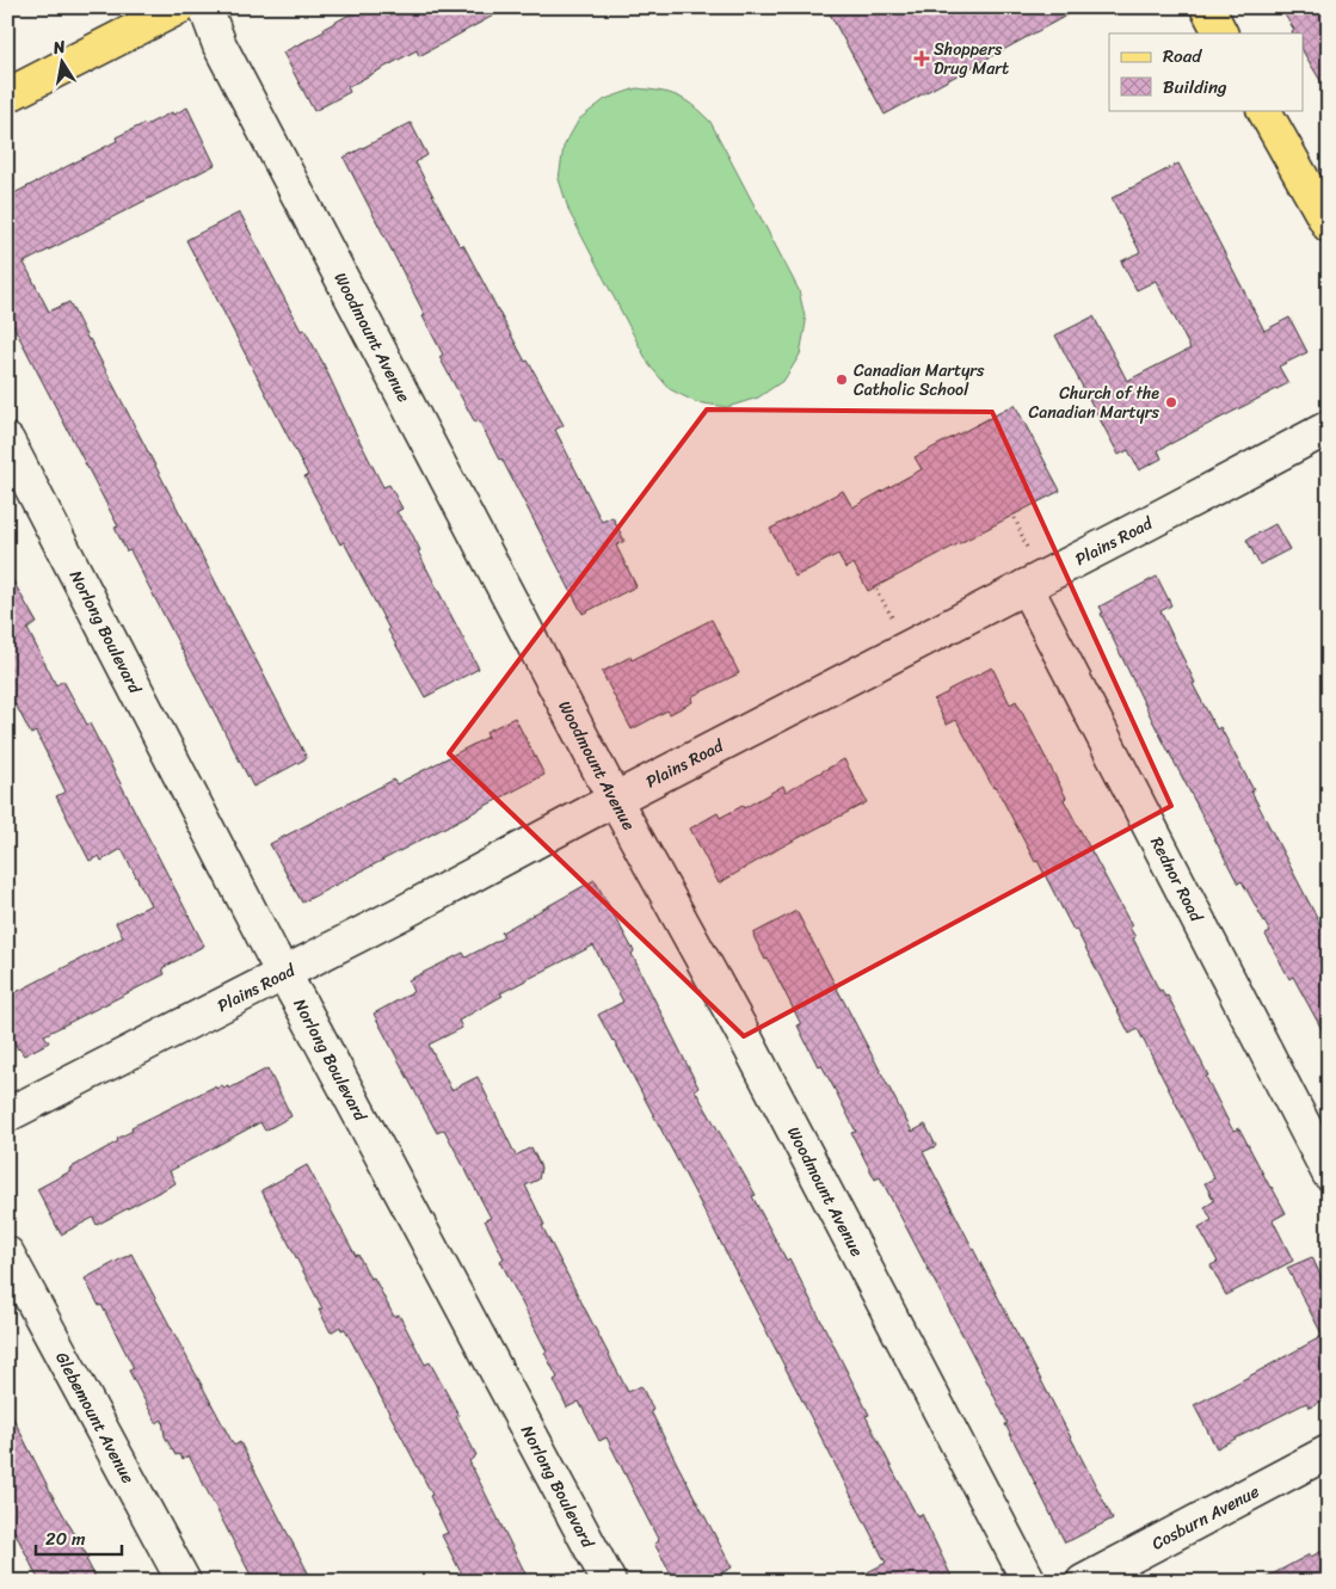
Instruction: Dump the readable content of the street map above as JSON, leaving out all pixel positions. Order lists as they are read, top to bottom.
{
  "streets": {
    "street": [
      "Woodmount Avenue",
      "Plains Road",
      "Norlong Boulevard",
      "Rednor Road",
      "Glebemount Avenue",
      "Cosburn Avenue"
    ]
  },
  "crossings": [
    ["Woodmount Avenue", "Plains Road"],
    ["Plains Road", "Norlong Boulevard"],
    ["Plains Road", "Rednor Road"]
  ],
  "places": {
    "health": ["Shoppers Drug Mart"],
    "other": ["Canadian Martyrs Catholic School", "Church of the Canadian Martyrs"]
  },
  "legend": ["Road", "Building"],
  "scale_bar": "20 m",
  "north": "top"
}
